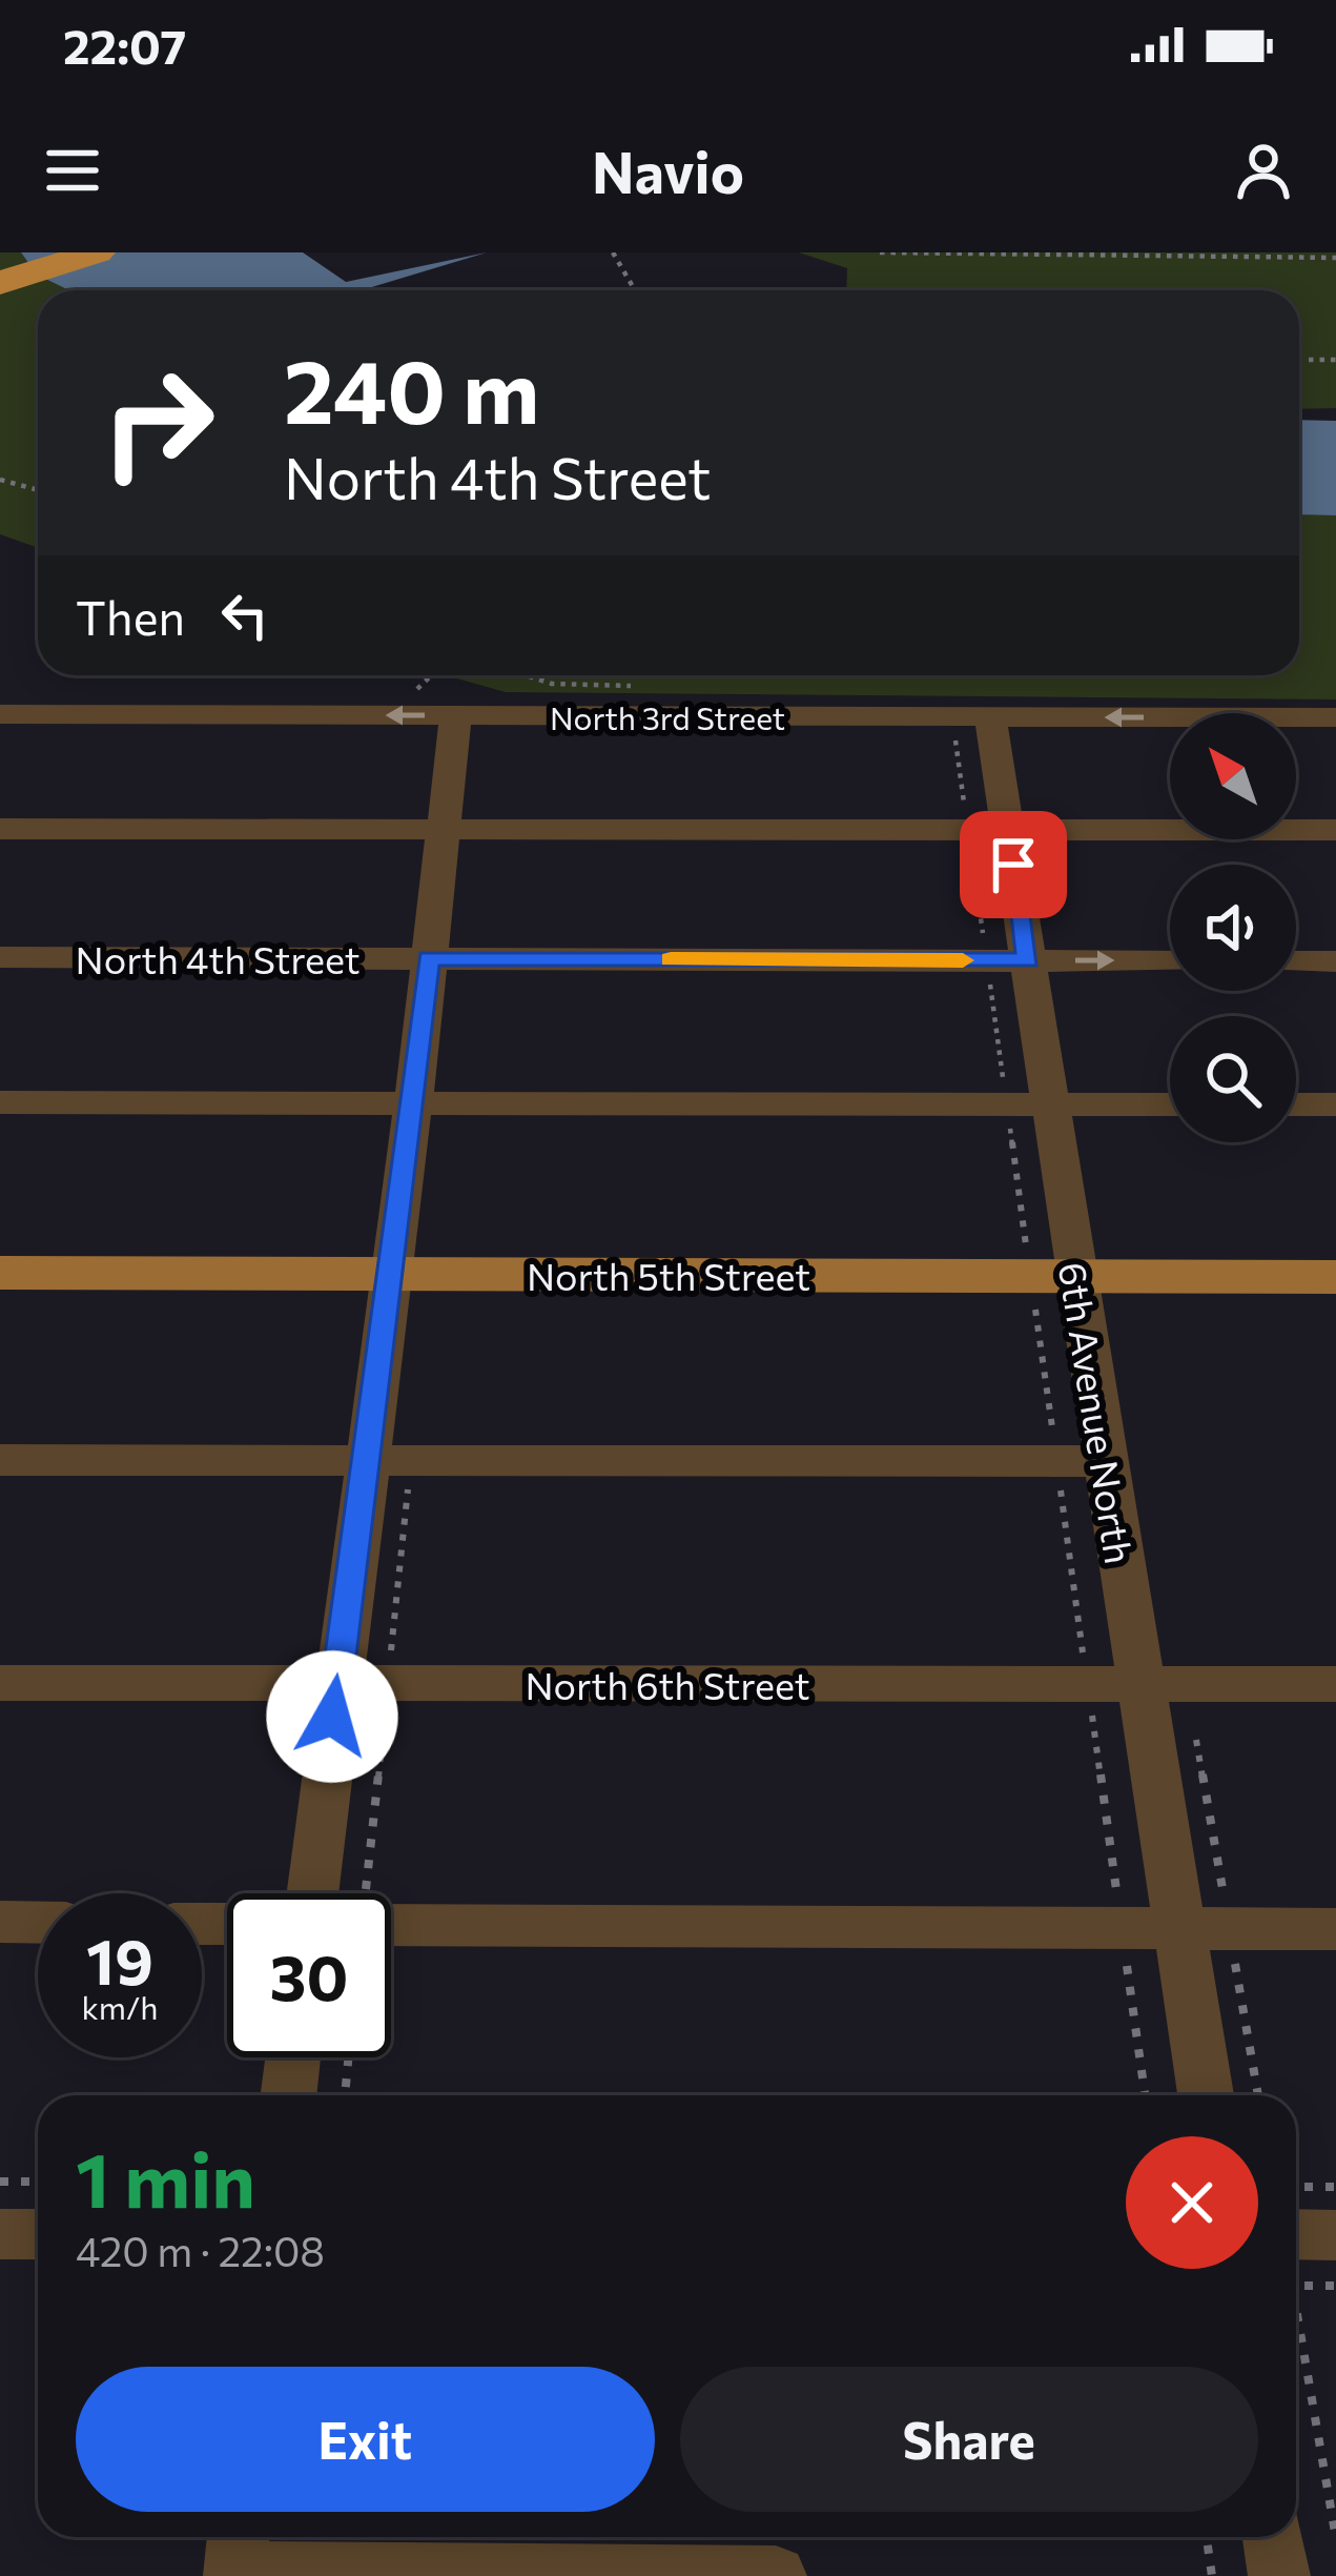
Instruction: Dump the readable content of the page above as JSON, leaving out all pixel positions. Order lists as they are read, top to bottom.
{
  "streets": {
    "main road": ["North 5th Street"],
    "street": [
      "North 3rd Street",
      "North 4th Street",
      "6th Avenue North",
      "North 6th Street"
    ]
  },
  "crossings": [
    ["North 3rd Street", "6th Avenue North"],
    ["North 4th Street", "6th Avenue North"],
    ["North 5th Street", "6th Avenue North"],
    ["6th Avenue North", "North 6th Street"]
  ],
  "north": "top left",
  "page": {
    "status": "22:07",
    "header": "Navio",
    "turn": ["240 m", "North 4th Street"],
    "then": "Then",
    "speed": "19 km/h",
    "limit": "30",
    "heading": ["1 min", "420 m · 22:08"],
    "buttons": ["Exit", "Share"]
  }
}
